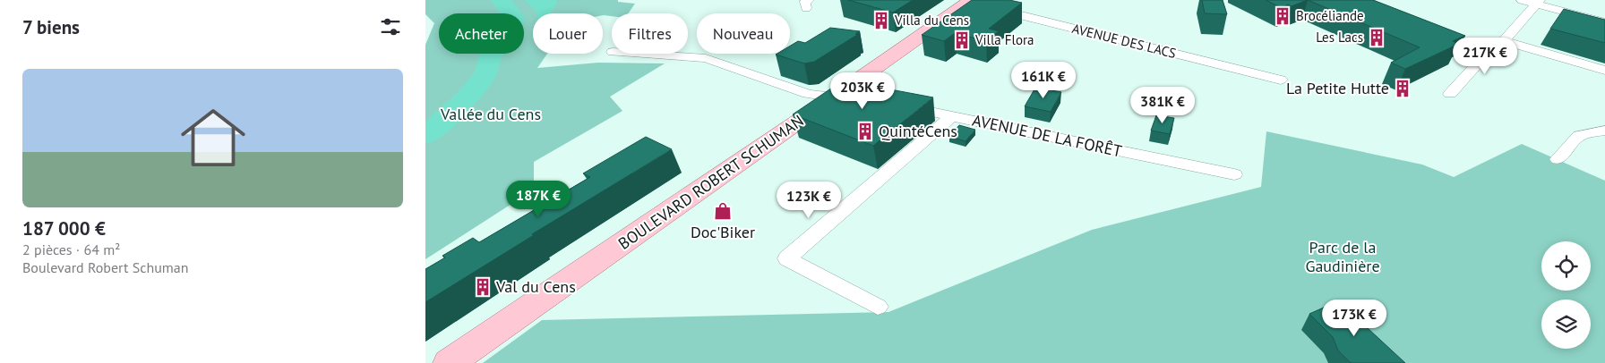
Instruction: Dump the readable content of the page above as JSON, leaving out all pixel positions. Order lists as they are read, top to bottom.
{
  "streets": {
    "main road": ["BOULEVARD ROBERT SCHUMAN"],
    "street": ["AVENUE DES LACS", "AVENUE DE LA FORÊT"]
  },
  "crossings": [
    ["AVENUE DES LACS", "BOULEVARD ROBERT SCHUMAN"]
  ],
  "parks": ["Vallée du Cens", "Parc de la Gaudinière"],
  "places": {
    "building": [
      "Brocéliande",
      "Villa du Cens",
      "Les Lacs",
      "Villa Flora",
      "La Petite Hutte",
      "QuintéCens",
      "Val du Cens"
    ],
    "shop": ["Doc'Biker"]
  },
  "page": {
    "heading": "7 biens",
    "chip": [
      "Acheter",
      "Louer",
      "Filtres",
      "Nouveau"
    ],
    "price": [
      "217K €",
      "161K €",
      "203K €",
      "381K €",
      "187K €",
      "123K €",
      "173K €"
    ],
    "list": [
      {
        "name": "187 000 €",
        "note": "2 pièces · 64 m² · Boulevard Robert Schuman"
      }
    ]
  }
}
